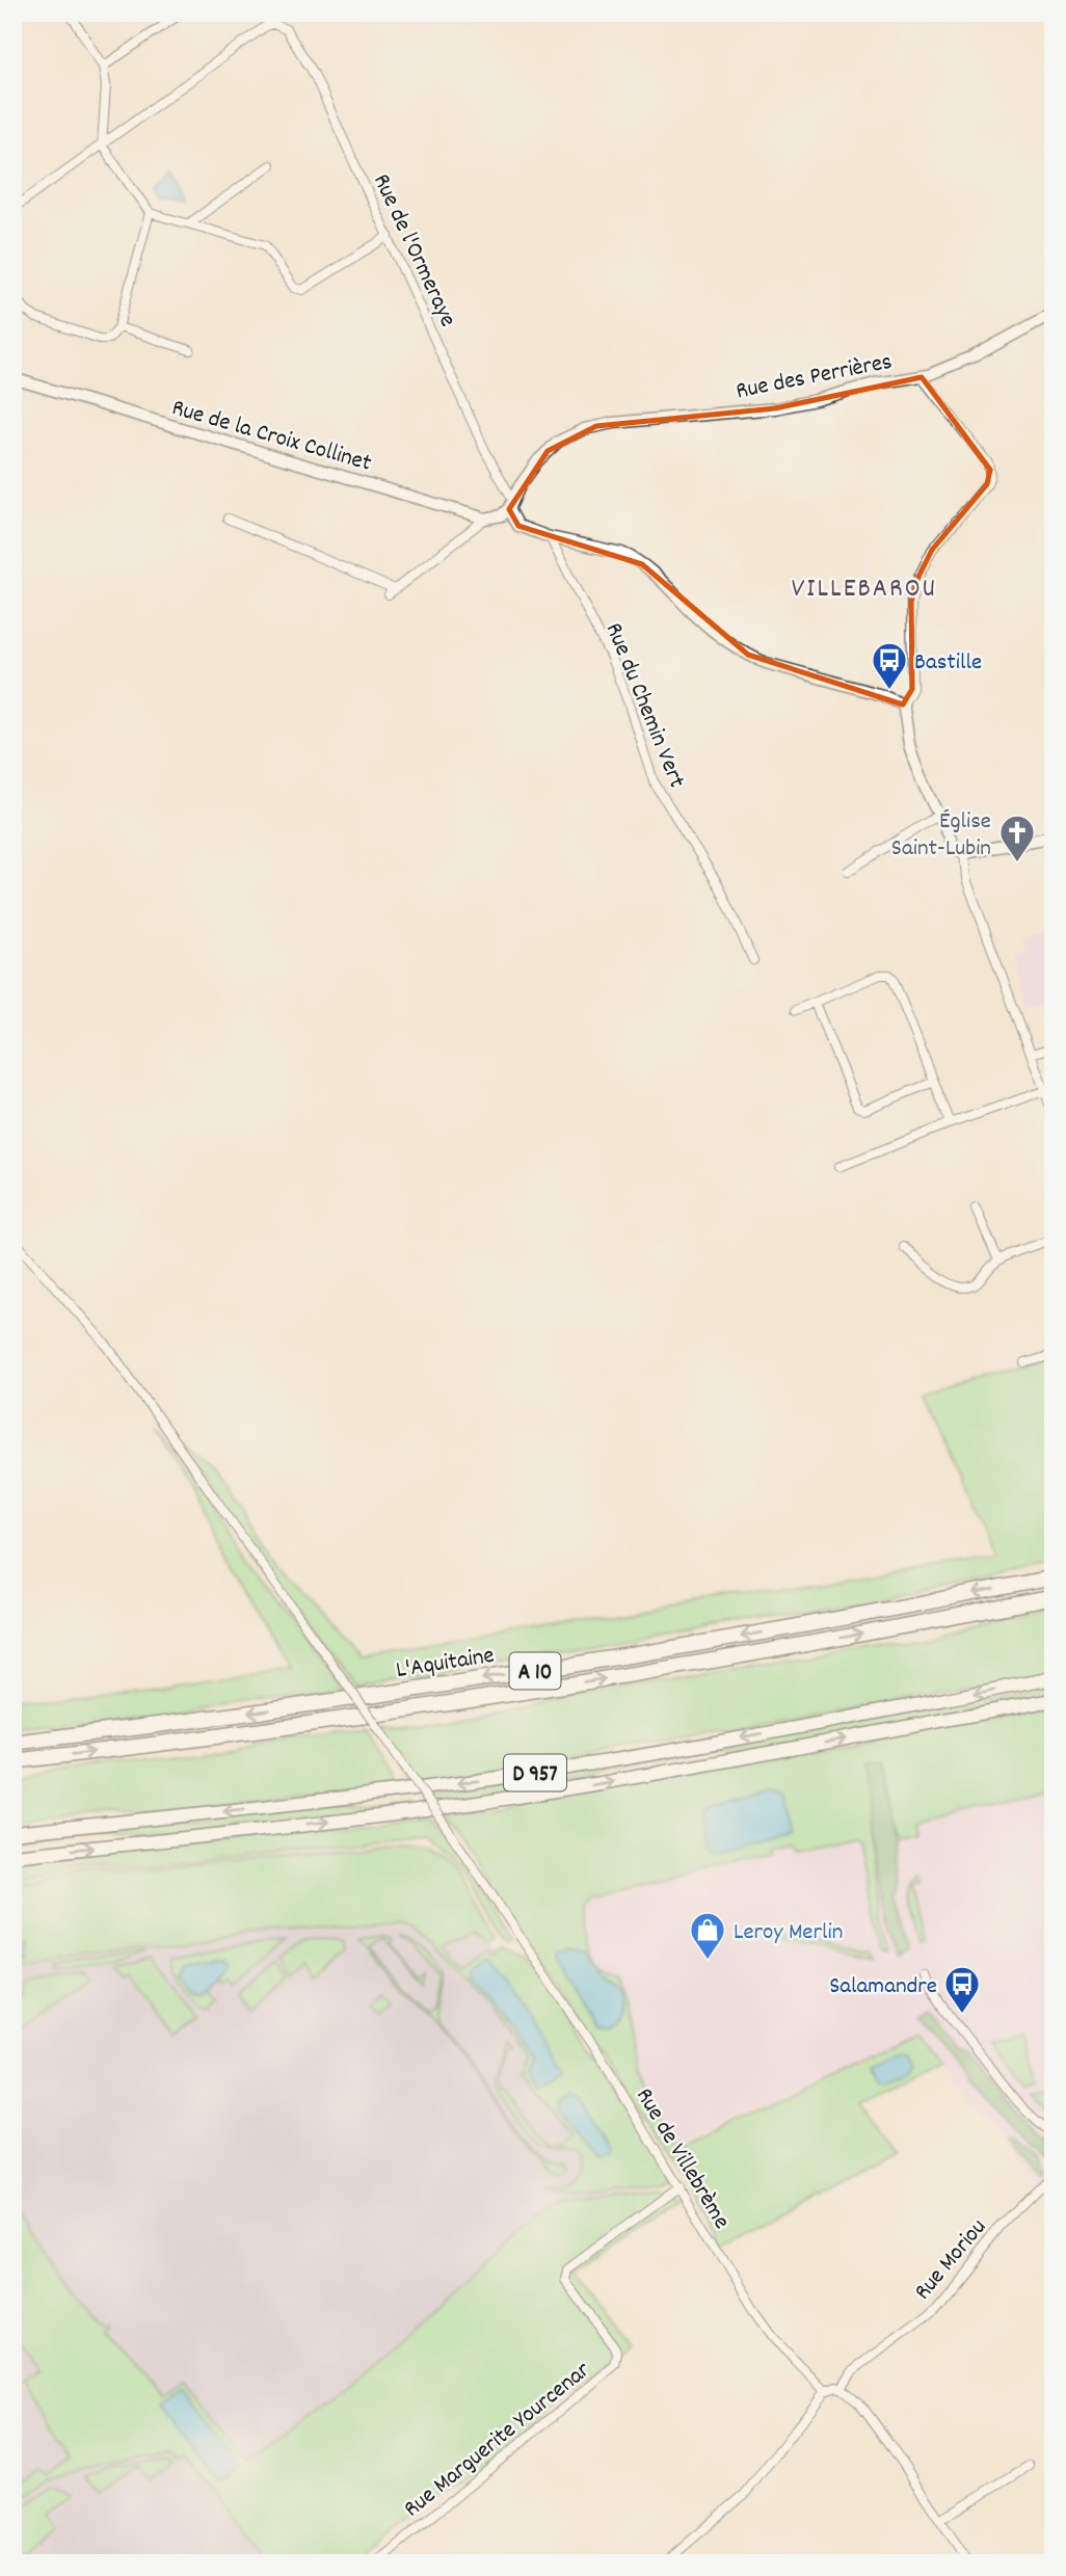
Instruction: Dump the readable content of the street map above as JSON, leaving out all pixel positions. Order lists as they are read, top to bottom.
{
  "streets": {
    "highway": ["L'Aquitaine", "A 10"],
    "main road": ["D 957"],
    "street": [
      "Rue de l'Ormeraye",
      "Rue des Perrières",
      "Rue de la Croix Collinet",
      "Rue du Chemin Vert",
      "Rue de Villebrème",
      "Rue Moriou",
      "Rue Marguerite Yourcenar"
    ]
  },
  "crossings": [
    ["Rue de l'Ormeraye", "Rue des Perrières"],
    ["Rue de Villebrème", "Rue Marguerite Yourcenar"]
  ],
  "districts": ["VILLEBAROU"],
  "places": {
    "bus stop": ["Bastille", "Salamandre"],
    "church": ["Église Saint-Lubin"],
    "shop": ["Leroy Merlin"]
  }
}
